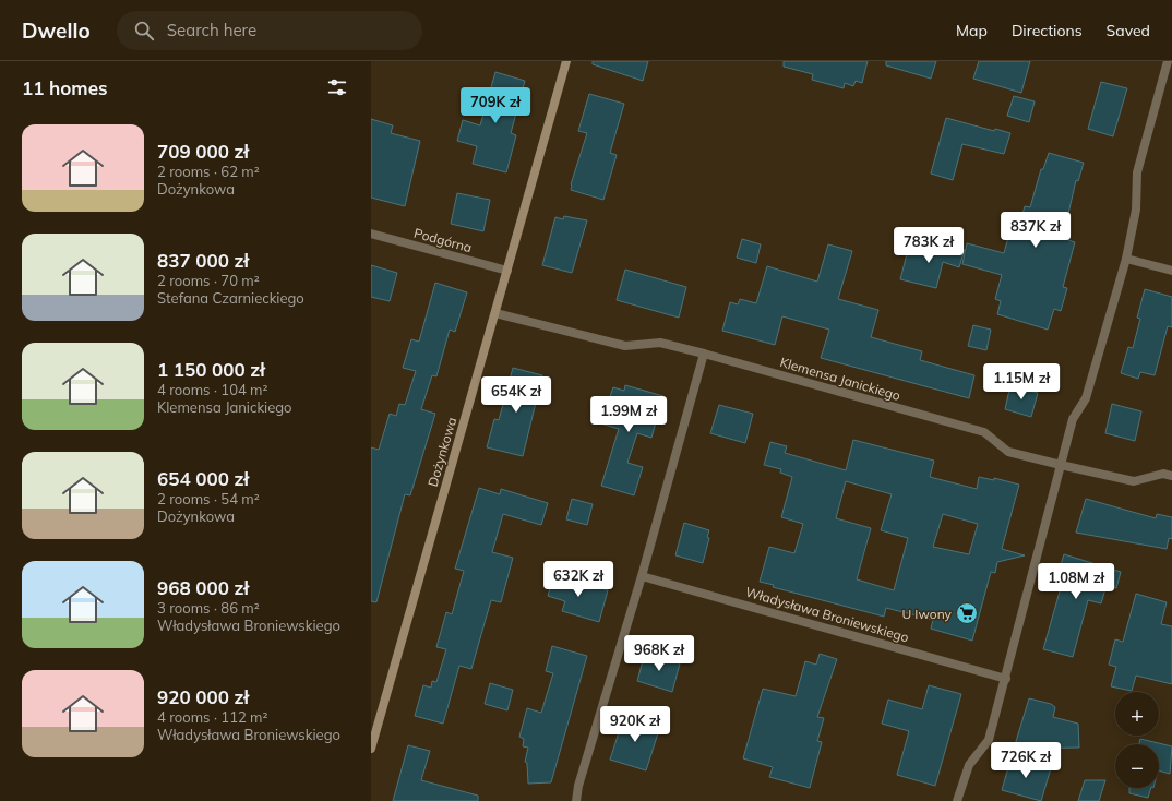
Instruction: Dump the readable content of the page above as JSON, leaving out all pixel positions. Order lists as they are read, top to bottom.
{
  "streets": {
    "street": [
      "Podgórna",
      "Klemensa Janickiego",
      "Dożynkowa",
      "Władysława Broniewskiego"
    ]
  },
  "crossings": [
    ["Podgórna", "Dożynkowa"],
    ["Klemensa Janickiego", "Dożynkowa"]
  ],
  "places": {
    "supermarket": ["U Iwony"]
  },
  "page": {
    "header": "Dwello",
    "search": "Search here",
    "nav": ["Map", "Directions", "Saved"],
    "heading": "11 homes",
    "price": [
      "709K zł",
      "837K zł",
      "783K zł",
      "1.15M zł",
      "654K zł",
      "1.99M zł",
      "632K zł",
      "1.08M zł",
      "968K zł",
      "920K zł",
      "726K zł"
    ],
    "list": [
      {
        "name": "709 000 zł",
        "note": "2 rooms · 62 m² · Dożynkowa"
      },
      {
        "name": "837 000 zł",
        "note": "2 rooms · 70 m² · Stefana Czarnieckiego"
      },
      {
        "name": "1 150 000 zł",
        "note": "4 rooms · 104 m² · Klemensa Janickiego"
      },
      {
        "name": "654 000 zł",
        "note": "2 rooms · 54 m² · Dożynkowa"
      },
      {
        "name": "968 000 zł",
        "note": "3 rooms · 86 m² · Władysława Broniewskiego"
      },
      {
        "name": "920 000 zł",
        "note": "4 rooms · 112 m² · Władysława Broniewskiego"
      }
    ],
    "map_buttons": ["+", "−"]
  }
}
